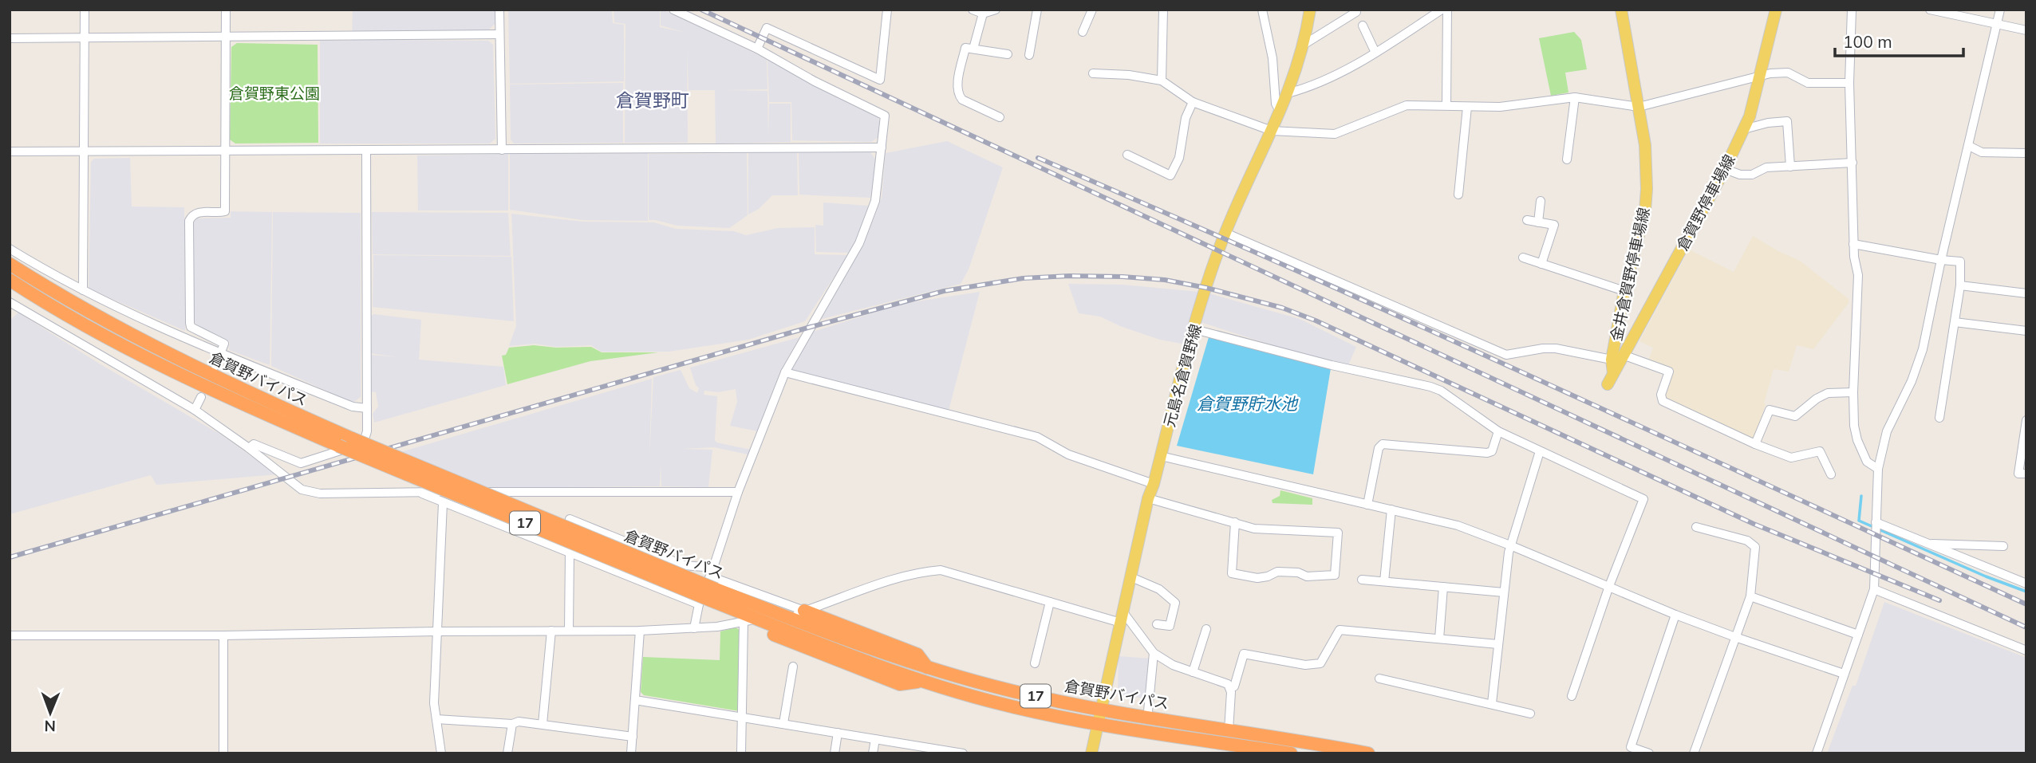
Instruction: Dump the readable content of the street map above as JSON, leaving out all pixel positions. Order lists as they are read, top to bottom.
{
  "streets": {
    "highway": ["倉賀野バイパス", "17"],
    "main road": ["倉賀野停車場線", "金井倉賀野停車場線", "元島名倉賀野線"]
  },
  "crossings": [
    ["倉賀野停車場線", "金井倉賀野停車場線"],
    ["元島名倉賀野線", "倉賀野バイパス"]
  ],
  "districts": ["倉賀野町"],
  "water": ["倉賀野貯水池"],
  "parks": ["倉賀野東公園"],
  "scale_bar": "100 m",
  "north": "bottom"
}
